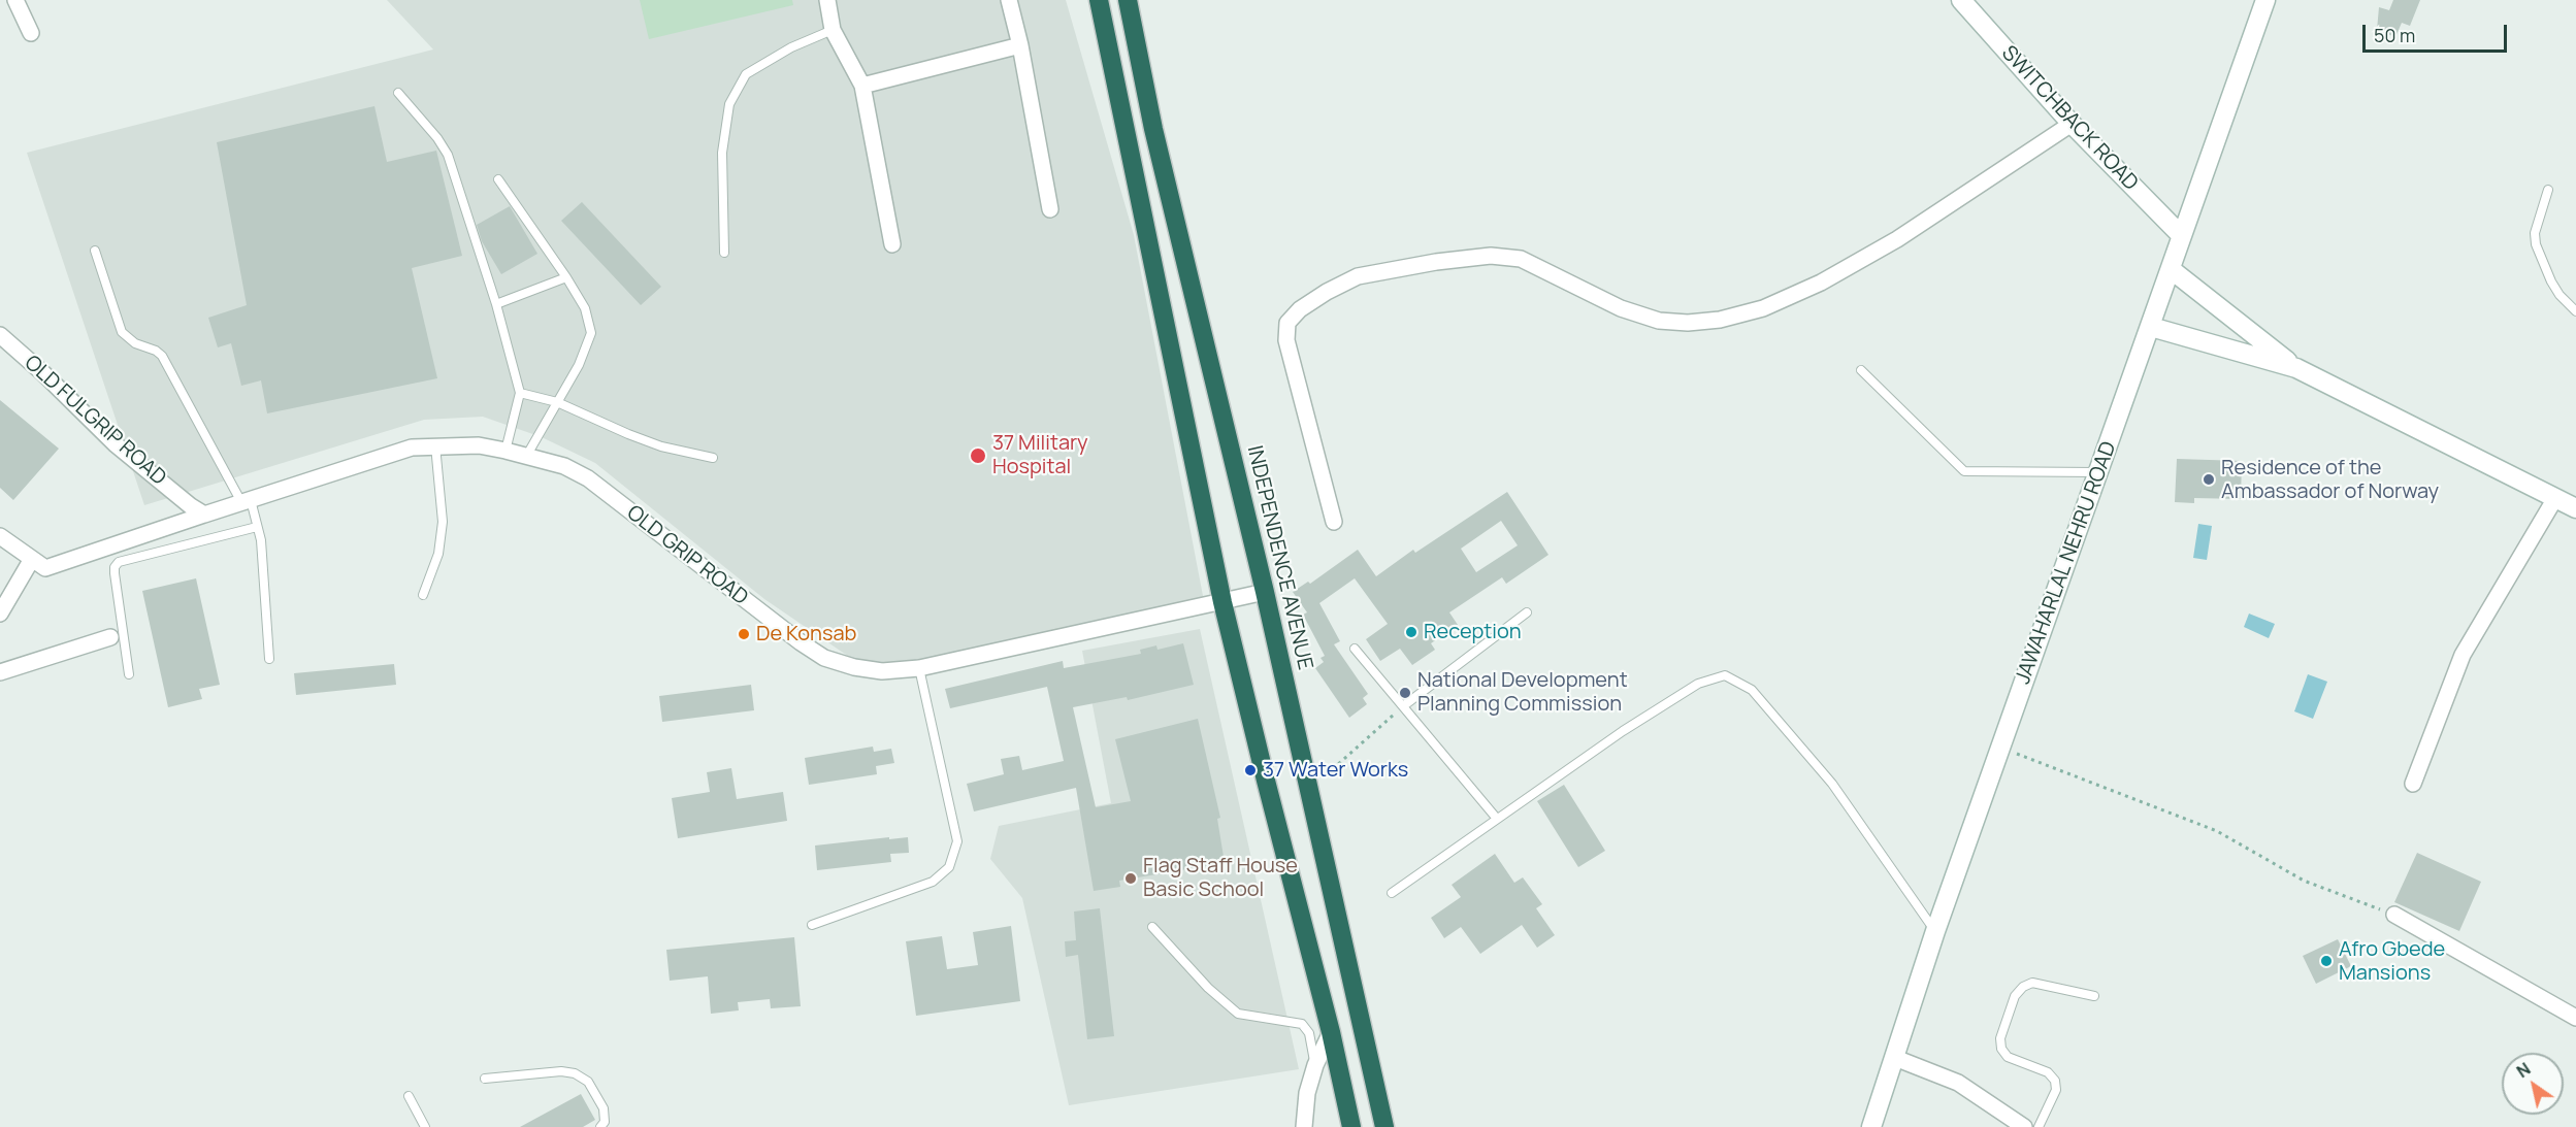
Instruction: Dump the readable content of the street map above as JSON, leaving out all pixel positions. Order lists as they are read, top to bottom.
{
  "streets": {
    "highway": ["INDEPENDENCE AVENUE"],
    "street": [
      "SWITCHBACK ROAD",
      "OLD FULGRIP ROAD",
      "OLD GRIP ROAD",
      "JAWAHARLAL NEHRU ROAD"
    ]
  },
  "crossings": [
    ["SWITCHBACK ROAD", "JAWAHARLAL NEHRU ROAD"],
    ["OLD FULGRIP ROAD", "OLD GRIP ROAD"],
    ["OLD GRIP ROAD", "INDEPENDENCE AVENUE"]
  ],
  "places": [
    "37 Military Hospital",
    "Residence of the Ambassador of Norway",
    "Reception",
    "De Konsab",
    "National Development Planning Commission",
    "37 Water Works",
    "Flag Staff House Basic School",
    "Afro Gbede Mansions"
  ],
  "scale_bar": "50 m",
  "north": "top left"
}
